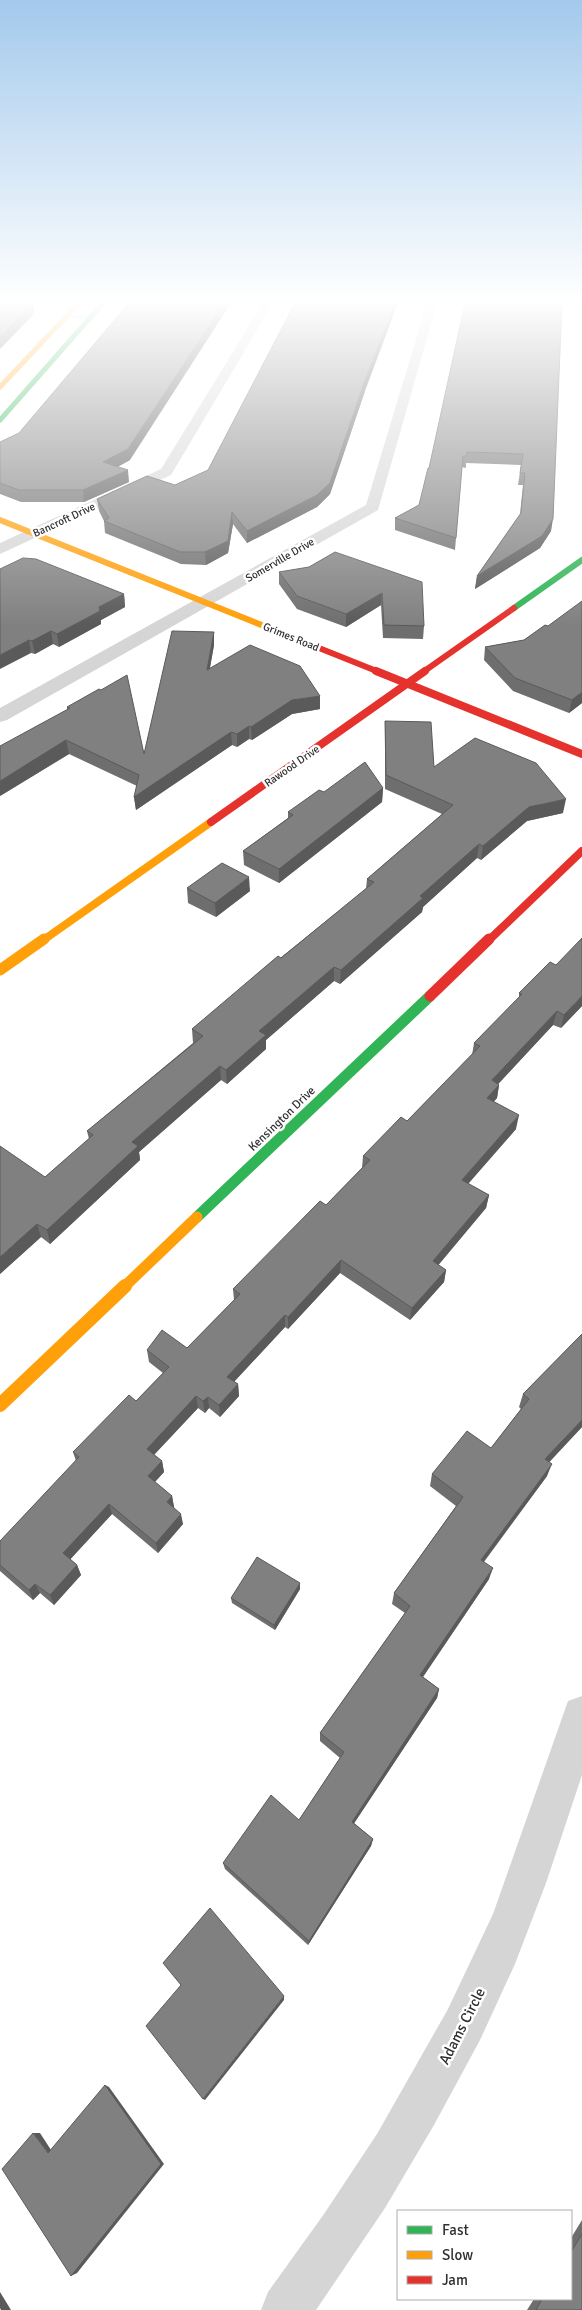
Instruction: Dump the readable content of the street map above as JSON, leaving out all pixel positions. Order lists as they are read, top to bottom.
{
  "streets": {
    "street": [
      "Bancroft Drive",
      "Somerville Drive",
      "Grimes Road",
      "Rawood Drive",
      "Kensington Drive",
      "Adams Circle"
    ]
  },
  "crossings": [
    ["Bancroft Drive", "Grimes Road"],
    ["Somerville Drive", "Grimes Road"],
    ["Grimes Road", "Rawood Drive"]
  ],
  "legend": ["Fast", "Slow", "Jam"]
}
